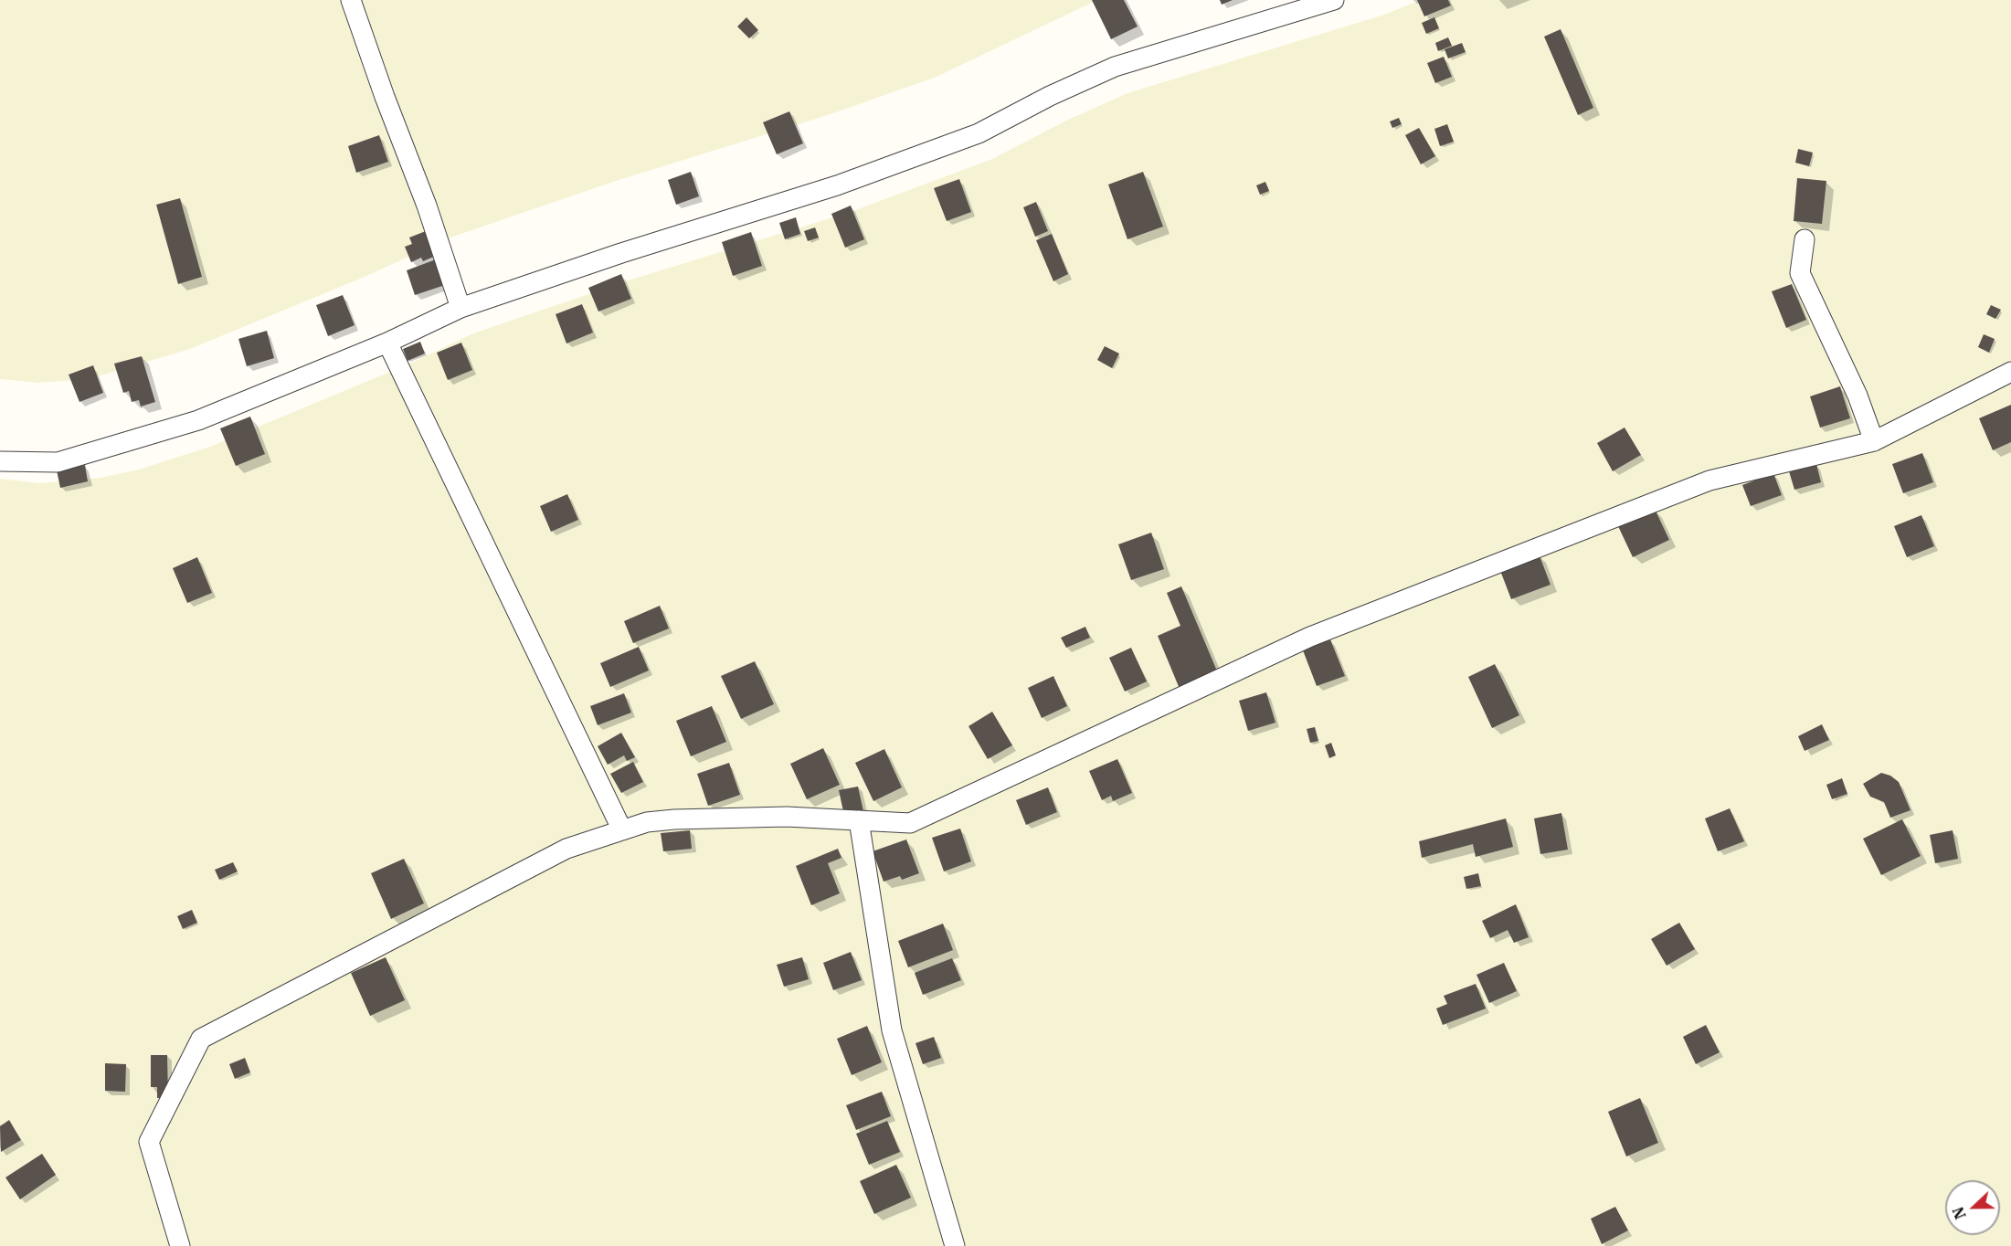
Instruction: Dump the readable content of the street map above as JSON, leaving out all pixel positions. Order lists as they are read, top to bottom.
{
  "north": "left"
}
